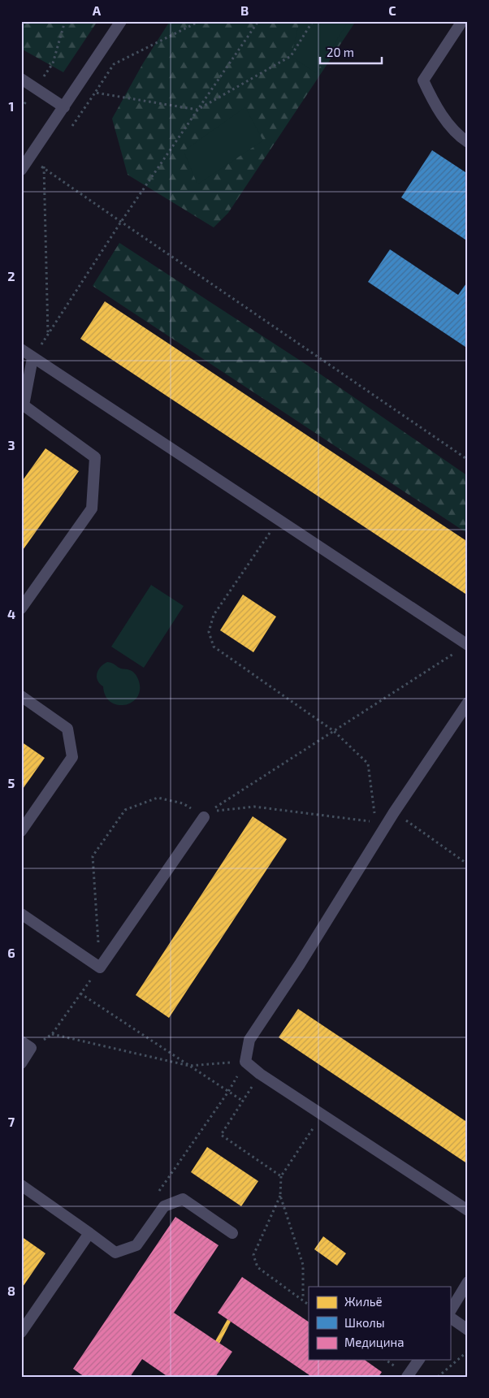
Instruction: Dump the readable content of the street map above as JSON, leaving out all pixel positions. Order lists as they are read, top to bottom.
{
  "legend": ["Жильё", "Школы", "Медицина"],
  "scale_bar": "20 m",
  "grid": {
    "columns": ["A", "B", "C"],
    "rows": [
      "1",
      "2",
      "3",
      "4",
      "5",
      "6",
      "7",
      "8"
    ]
  }
}
